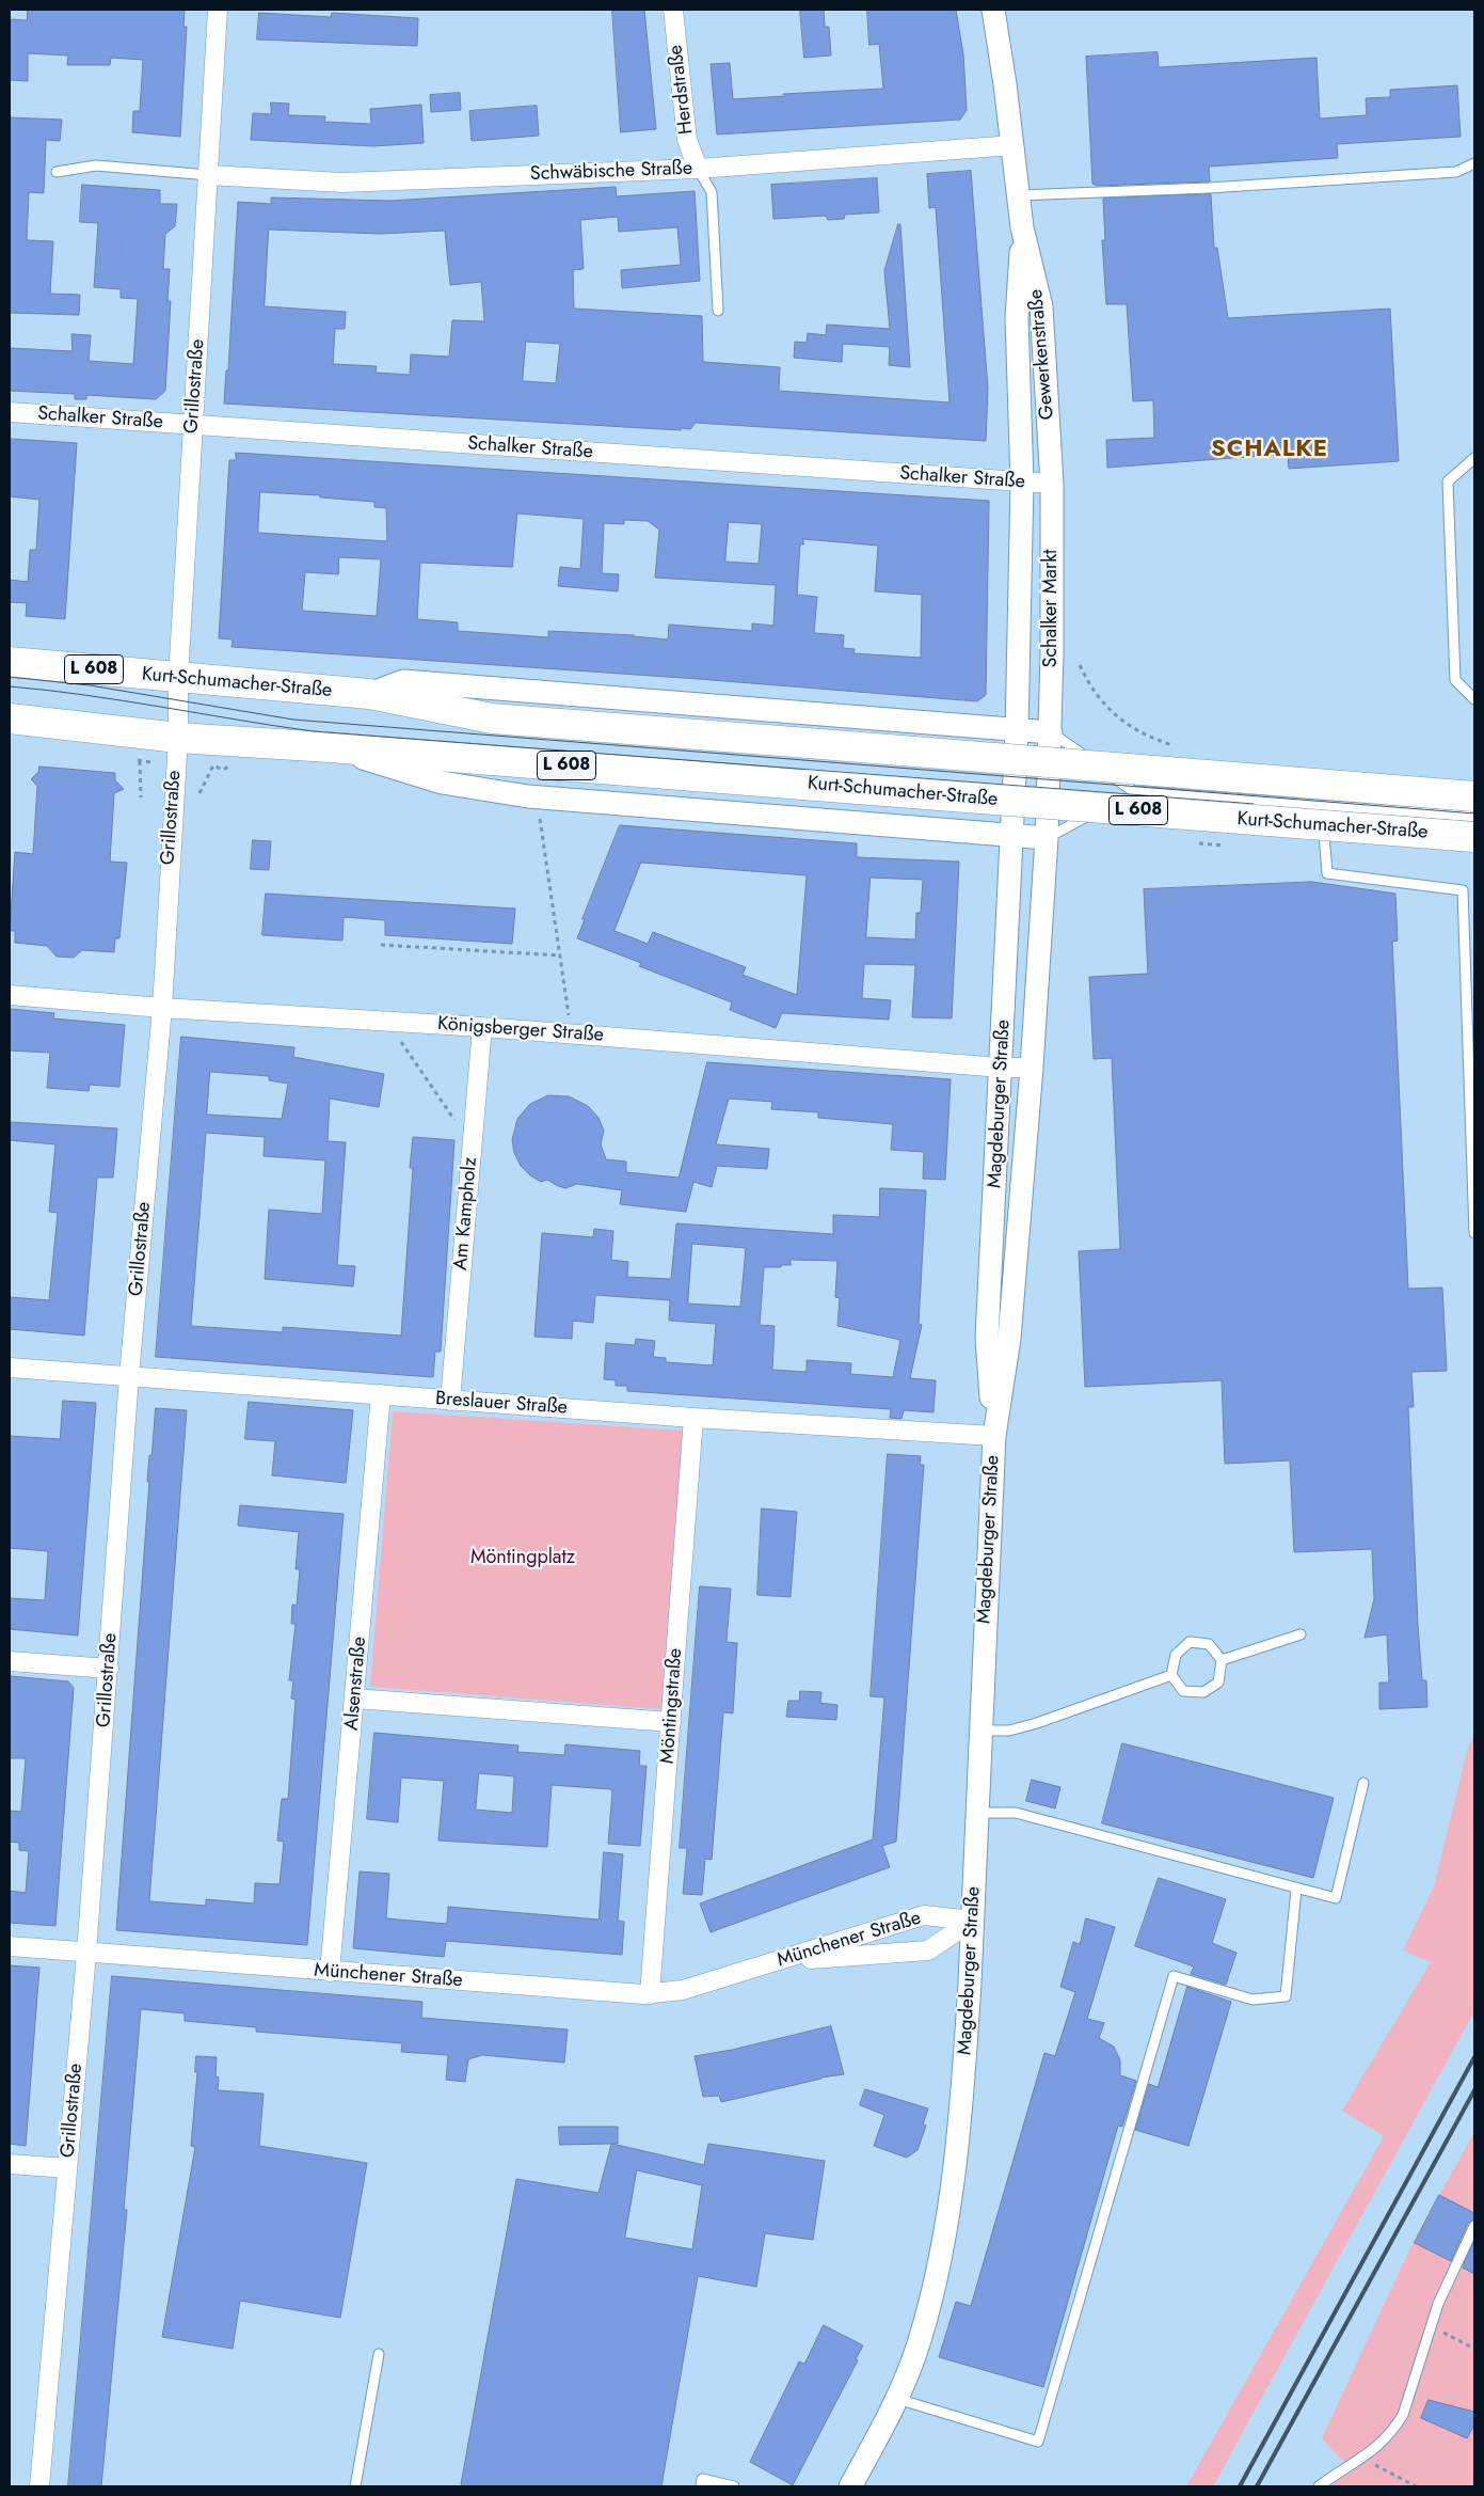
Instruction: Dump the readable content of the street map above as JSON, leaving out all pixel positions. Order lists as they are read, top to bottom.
{
  "streets": {
    "main road": ["L 608", "Kurt-Schumacher-Straße"],
    "street": [
      "Herdstraße",
      "Schwäbische Straße",
      "Gewerkenstraße",
      "Grillostraße",
      "Schalker Straße",
      "Schalker Markt",
      "Königsberger Straße",
      "Magdeburger Straße",
      "Am Kampholz",
      "Breslauer Straße",
      "Alsenstraße",
      "Möntingstraße",
      "Münchener Straße"
    ]
  },
  "crossings": [
    ["Herdstraße", "Schwäbische Straße"],
    ["Schwäbische Straße", "Gewerkenstraße"],
    ["Schwäbische Straße", "Grillostraße"],
    ["Gewerkenstraße", "Schalker Straße"],
    ["Gewerkenstraße", "Schalker Markt"],
    ["Grillostraße", "Schalker Straße"],
    ["Grillostraße", "Kurt-Schumacher-Straße"],
    ["Grillostraße", "Königsberger Straße"],
    ["Grillostraße", "Breslauer Straße"],
    ["Grillostraße", "Münchener Straße"],
    ["Schalker Straße", "Schalker Markt"],
    ["Schalker Markt", "Kurt-Schumacher-Straße"],
    ["Schalker Markt", "Magdeburger Straße"],
    ["Kurt-Schumacher-Straße", "Magdeburger Straße"],
    ["Königsberger Straße", "Magdeburger Straße"],
    ["Königsberger Straße", "Am Kampholz"],
    ["Magdeburger Straße", "Breslauer Straße"],
    ["Magdeburger Straße", "Münchener Straße"],
    ["Am Kampholz", "Breslauer Straße"],
    ["Breslauer Straße", "Alsenstraße"],
    ["Breslauer Straße", "Möntingstraße"],
    ["Alsenstraße", "Münchener Straße"],
    ["Möntingstraße", "Münchener Straße"]
  ],
  "districts": ["SCHALKE"],
  "parks": ["Möntingplatz"]
}
